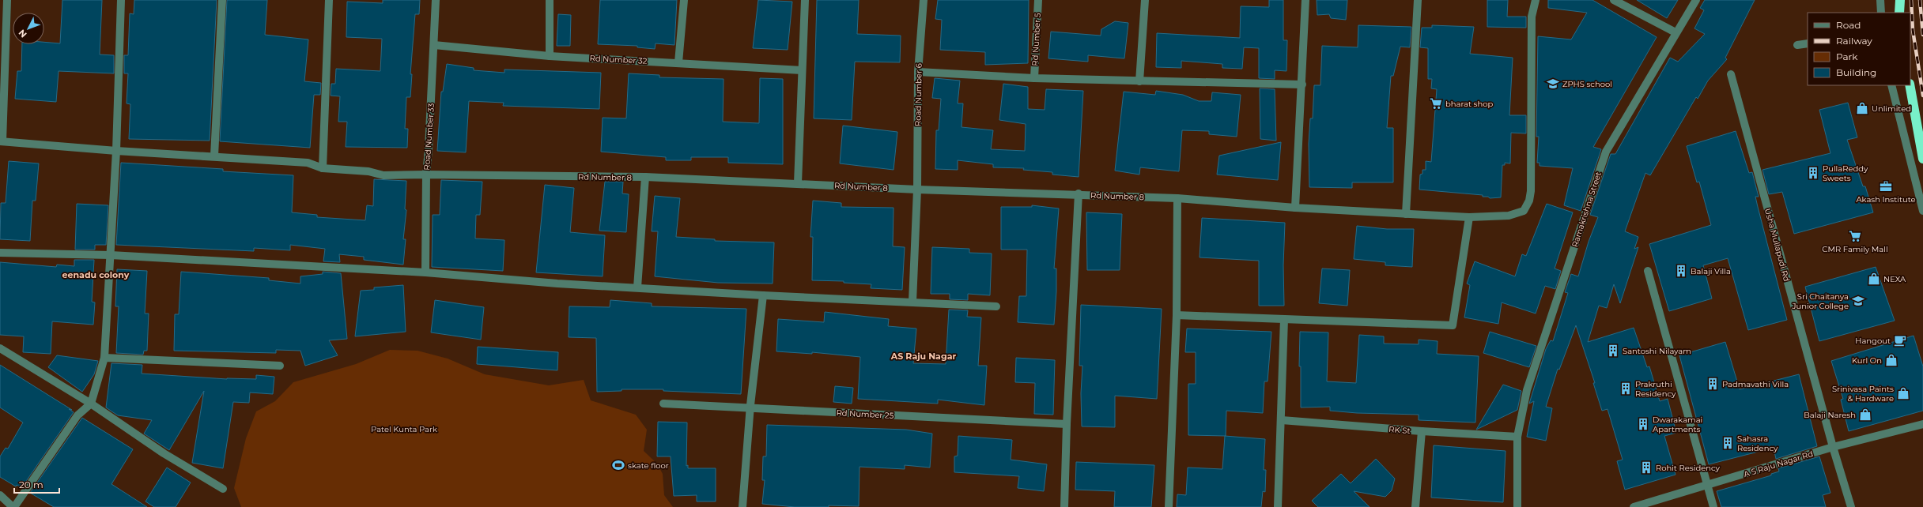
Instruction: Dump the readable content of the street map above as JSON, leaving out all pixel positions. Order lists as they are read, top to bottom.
{
  "streets": {
    "street": [
      "Rd Number 5",
      "Rd Number 32",
      "Road Number 6",
      "Road Number 33",
      "Rd Number 8",
      "Ramakrishna Street",
      "Usha Mullapudi Rd",
      "Rd Number 25",
      "RK St",
      "A S Raju Nagar Rd"
    ]
  },
  "crossings": [
    ["Rd Number 32", "Road Number 33"],
    ["Road Number 6", "Rd Number 8"],
    ["Road Number 33", "Rd Number 8"],
    ["Ramakrishna Street", "RK St"],
    ["Usha Mullapudi Rd", "A S Raju Nagar Rd"]
  ],
  "districts": ["eenadu colony", "AS Raju Nagar"],
  "parks": ["Patel Kunta Park"],
  "places": {
    "school or university": ["ZPHS school", "Sri Chaitanya Junior College"],
    "supermarket": ["bharat shop", "CMR Family Mall"],
    "shop": [
      "Unlimited",
      "NEXA",
      "Kurl On",
      "Srinivasa Paints & Hardware",
      "Balaji Naresh"
    ],
    "building": [
      "PullaReddy Sweets",
      "Balaji Villa",
      "Santoshi Nilayam",
      "Padmavathi Villa",
      "Prakruthi Residency",
      "Dwarakamai Apartments",
      "Sahasra Residency",
      "Rohit Residency"
    ],
    "office": ["Akash Institute"],
    "cafe": ["Hangout"],
    "sports": ["skate floor"]
  },
  "legend": [
    "Road",
    "Railway",
    "Park",
    "Building"
  ],
  "scale_bar": "20 m",
  "north": "bottom left"
}
